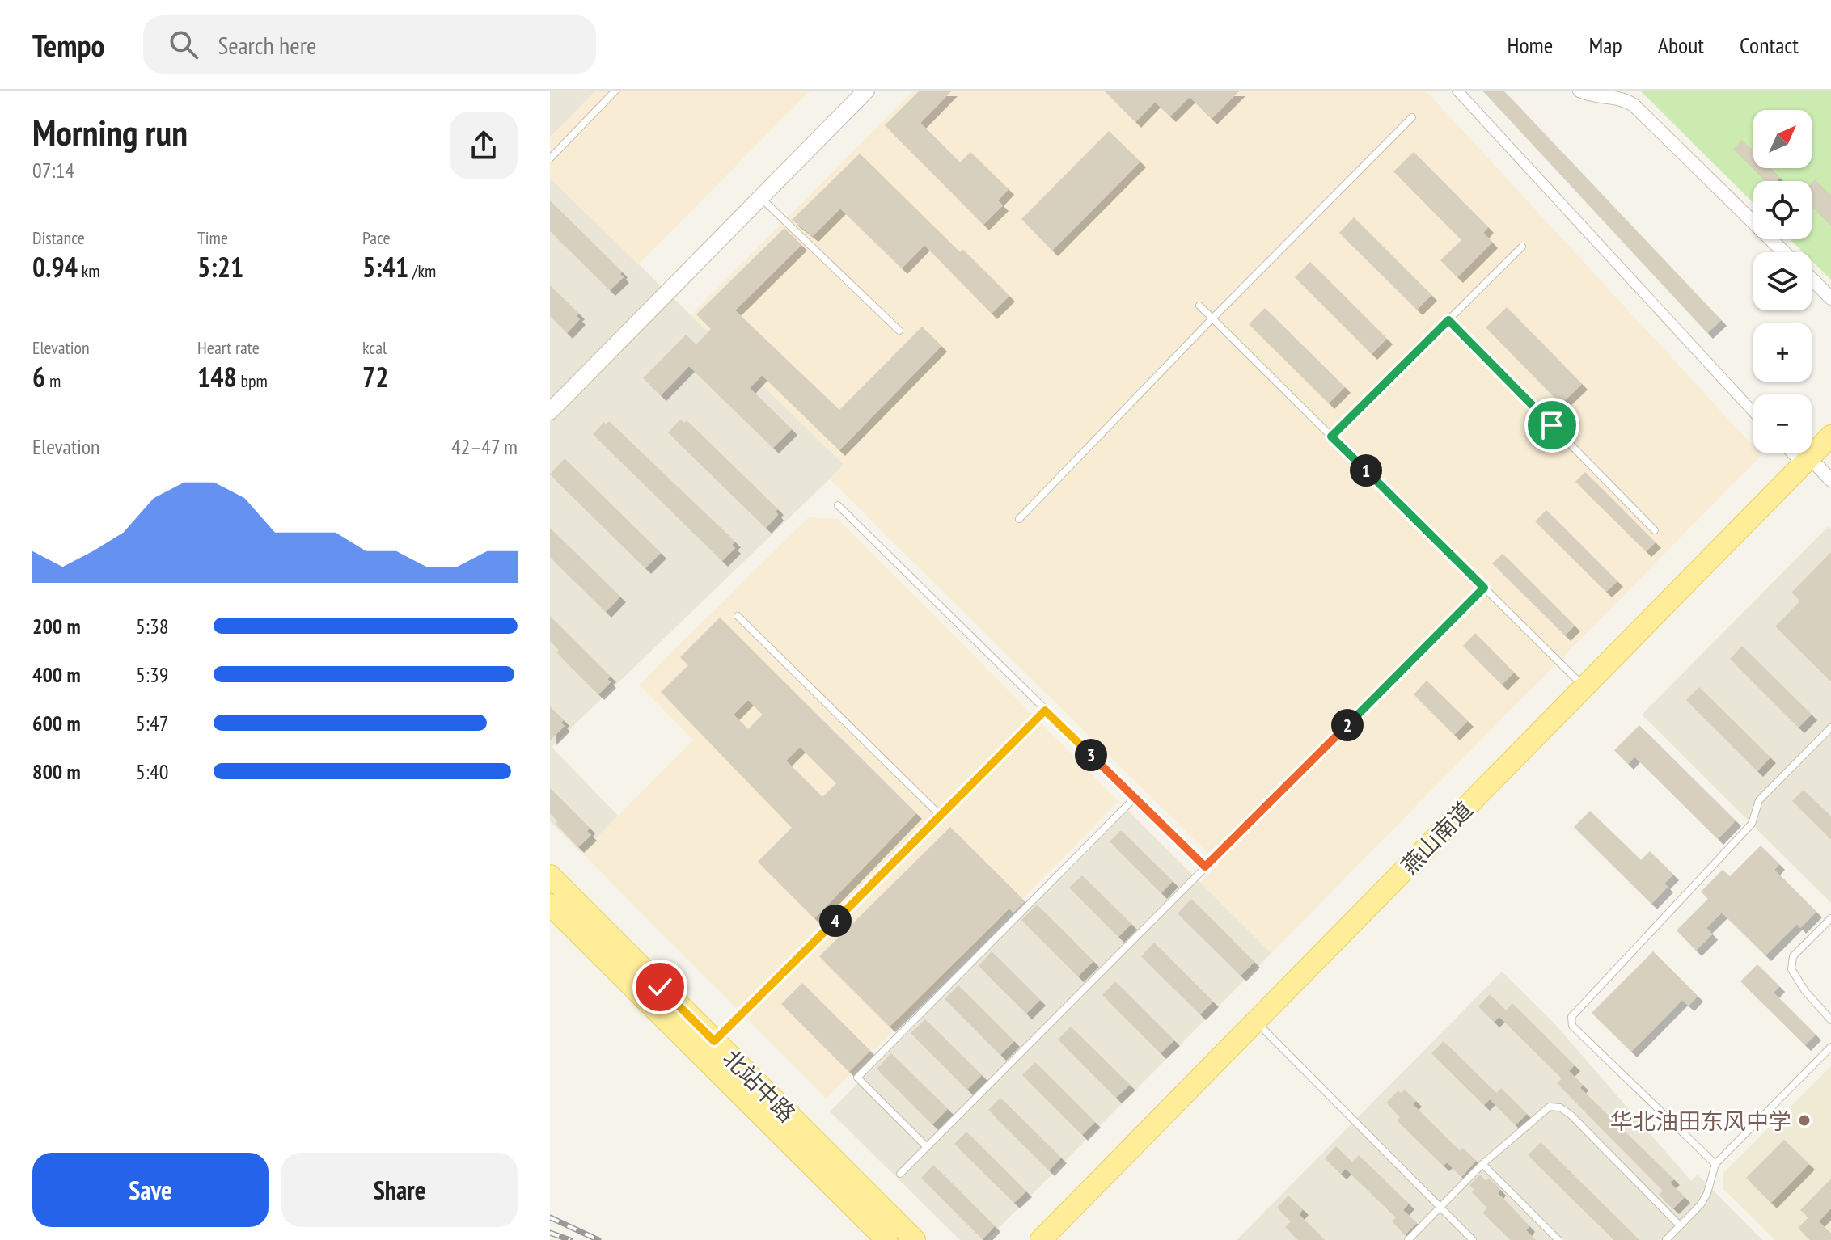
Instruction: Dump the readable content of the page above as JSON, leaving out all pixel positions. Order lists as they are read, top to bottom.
{
  "streets": {
    "main road": ["燕山南道", "北站中路"]
  },
  "places": ["华北油田东风中学"],
  "north": "top right",
  "page": {
    "header": "Tempo",
    "search": "Search here",
    "nav": [
      "Home",
      "Map",
      "About",
      "Contact"
    ],
    "heading": ["Morning run", "07:14"],
    "map_buttons": ["+", "−"],
    "stats": [
      ["Distance", "0.94 km"],
      ["Time", "5:21"],
      ["Pace", "5:41 /km"],
      ["Elevation", "6 m"],
      ["Heart rate", "148 bpm"],
      ["kcal", "72"]
    ],
    "chart": ["Elevation", "42–47 m"],
    "pins": [
      "1",
      "2",
      "3",
      "4"
    ],
    "list": [
      {
        "name": "200 m",
        "note": "5:38"
      },
      {
        "name": "400 m",
        "note": "5:39"
      },
      {
        "name": "600 m",
        "note": "5:47"
      },
      {
        "name": "800 m",
        "note": "5:40"
      }
    ],
    "buttons": ["Save", "Share"]
  }
}
